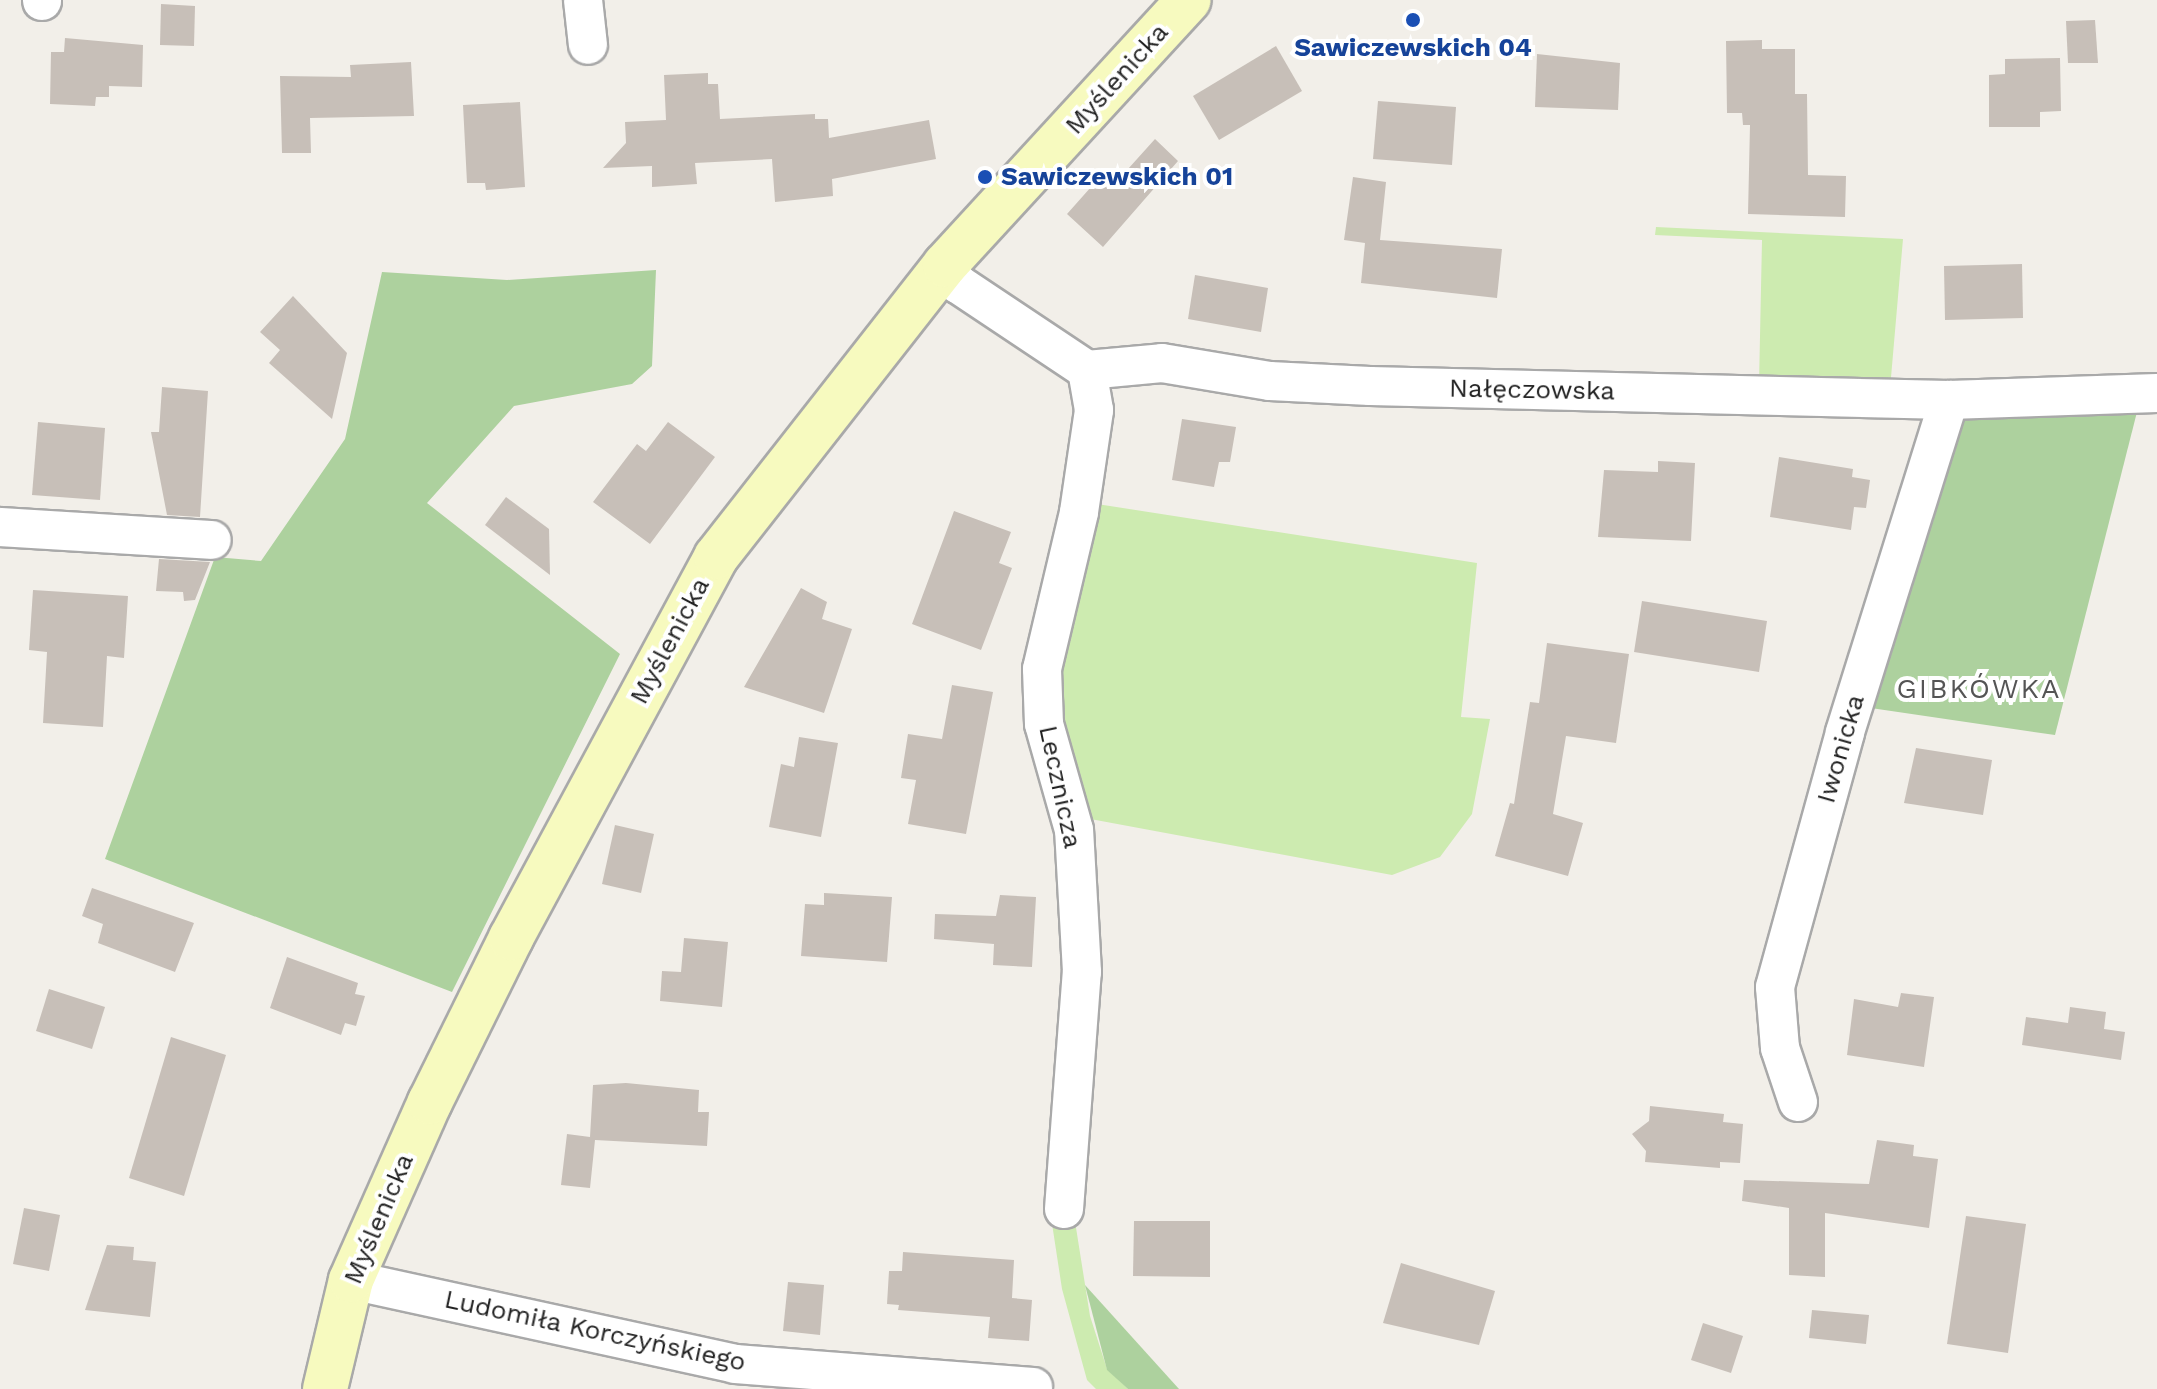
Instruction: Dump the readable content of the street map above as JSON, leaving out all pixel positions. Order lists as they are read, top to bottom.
{
  "streets": {
    "street": [
      "Myślenicka",
      "Nałęczowska",
      "Iwonicka",
      "Lecznicza",
      "Ludomiła Korczyńskiego"
    ]
  },
  "crossings": [
    ["Myślenicka", "Ludomiła Korczyńskiego"],
    ["Nałęczowska", "Iwonicka"],
    ["Nałęczowska", "Lecznicza"]
  ],
  "districts": ["GIBKÓWKA"],
  "places": ["Sawiczewskich 04", "Sawiczewskich 01"]
}
